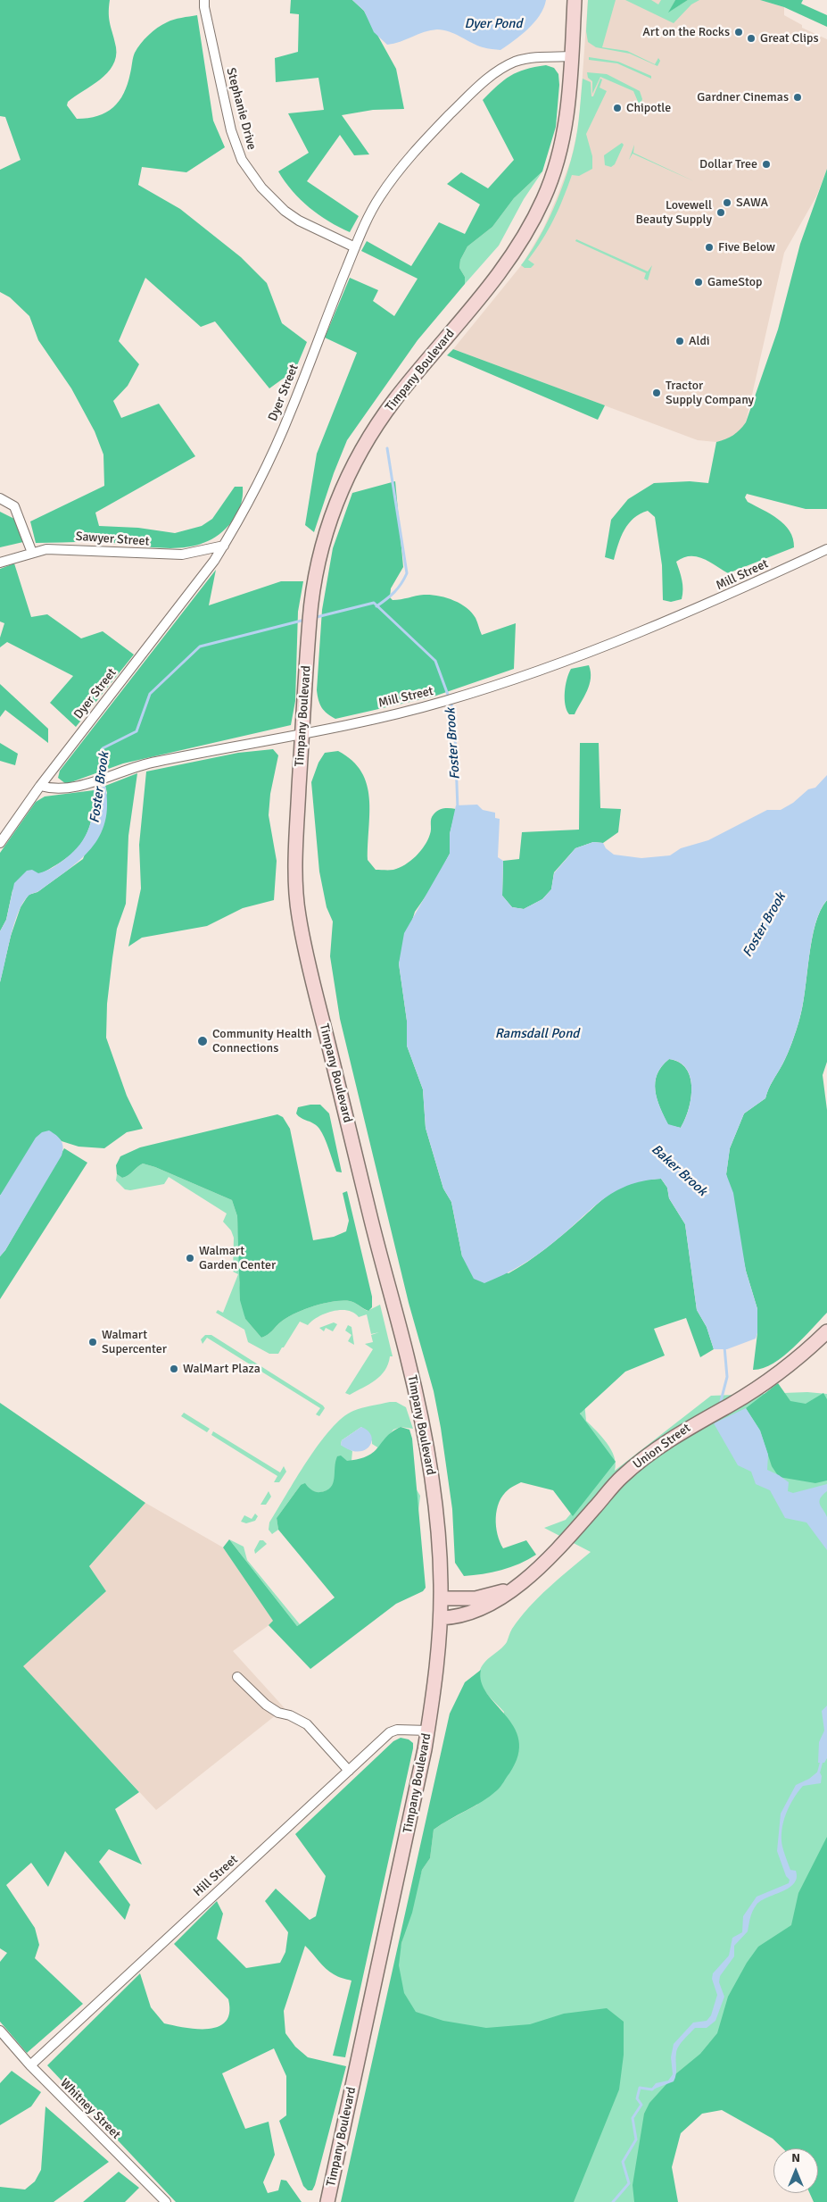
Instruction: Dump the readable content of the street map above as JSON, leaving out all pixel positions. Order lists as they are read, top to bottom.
{
  "streets": {
    "main road": ["Timpany Boulevard", "Union Street"],
    "street": [
      "Stephanie Drive",
      "Dyer Street",
      "Sawyer Street",
      "Mill Street",
      "Hill Street",
      "Whitney Street"
    ]
  },
  "crossings": [
    ["Stephanie Drive", "Dyer Street"],
    ["Timpany Boulevard", "Dyer Street"],
    ["Timpany Boulevard", "Mill Street"],
    ["Timpany Boulevard", "Union Street"],
    ["Timpany Boulevard", "Hill Street"],
    ["Dyer Street", "Sawyer Street"],
    ["Dyer Street", "Mill Street"],
    ["Hill Street", "Whitney Street"]
  ],
  "water": [
    "Dyer Pond",
    "Foster Brook",
    "Ramsdall Pond",
    "Baker Brook"
  ],
  "places": [
    "Art on the Rocks",
    "Great Clips",
    "Gardner Cinemas",
    "Chipotle",
    "Dollar Tree",
    "SAWA",
    "Lovewell Beauty Supply",
    "Five Below",
    "GameStop",
    "Aldi",
    "Tractor Supply Company",
    "Community Health Connections",
    "Walmart Garden Center",
    "Walmart Supercenter",
    "WalMart Plaza"
  ],
  "north": "top"
}
